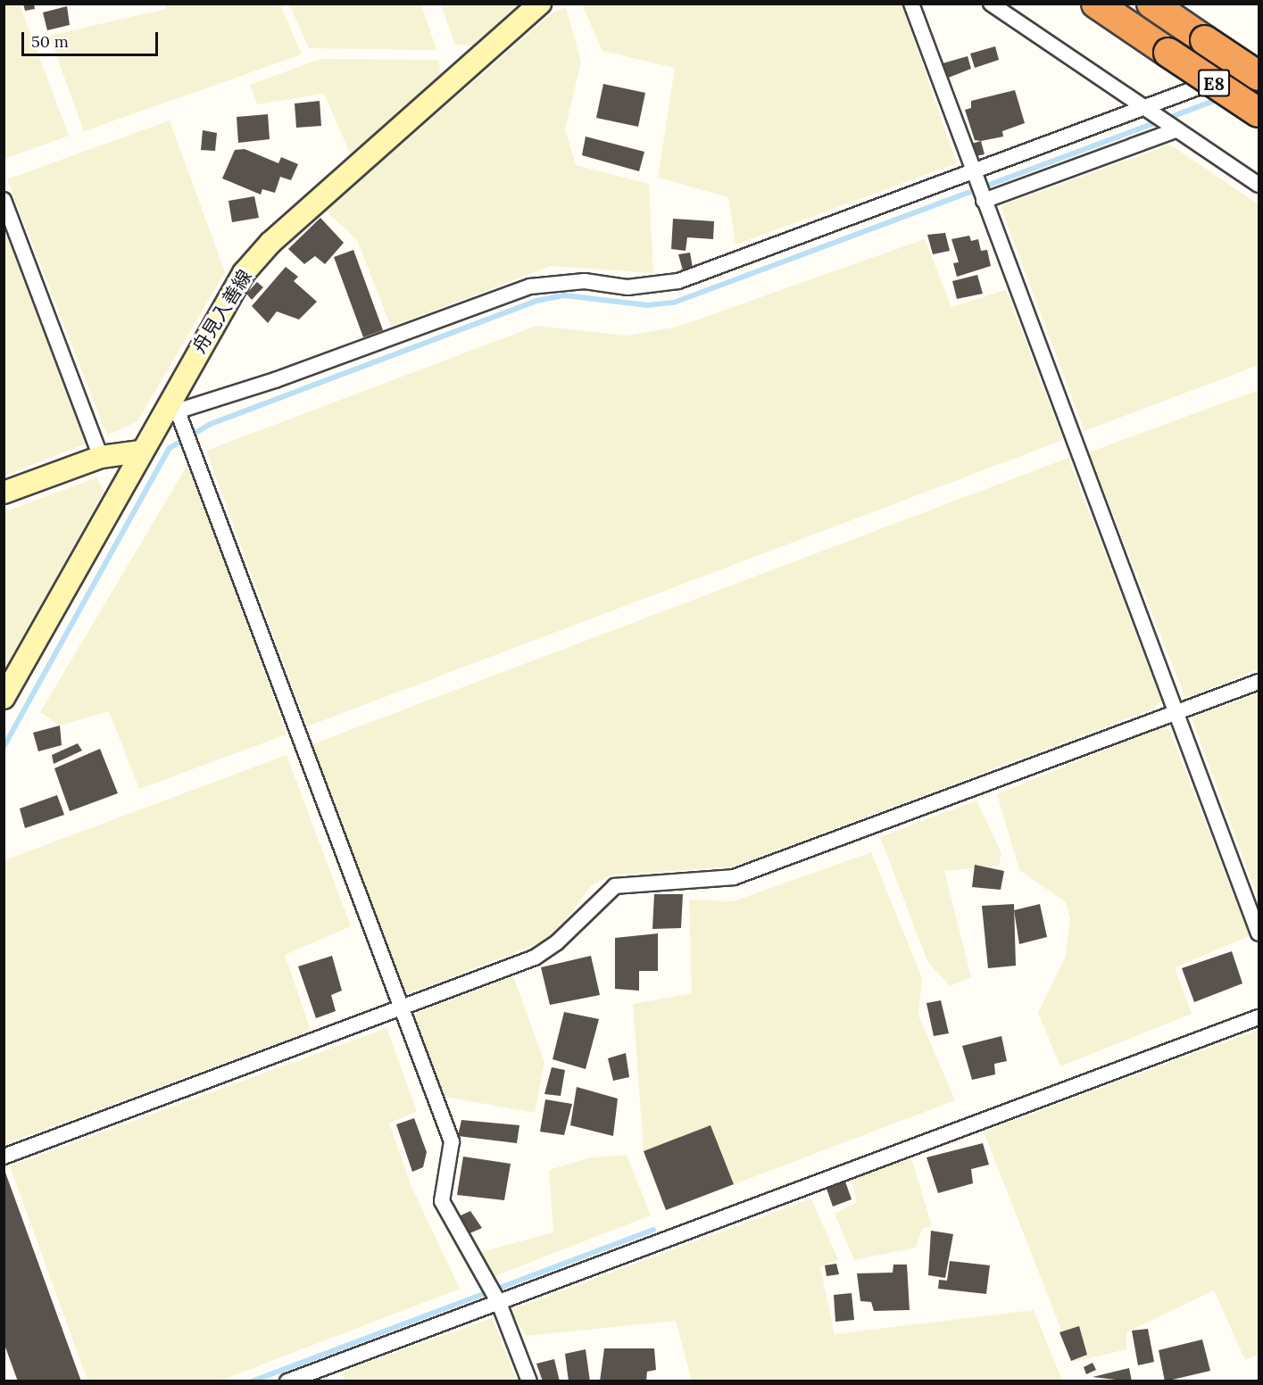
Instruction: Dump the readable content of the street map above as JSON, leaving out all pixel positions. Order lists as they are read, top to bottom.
{
  "streets": {
    "highway": ["E8"],
    "main road": ["舟見入善線"]
  },
  "scale_bar": "50 m"
}
